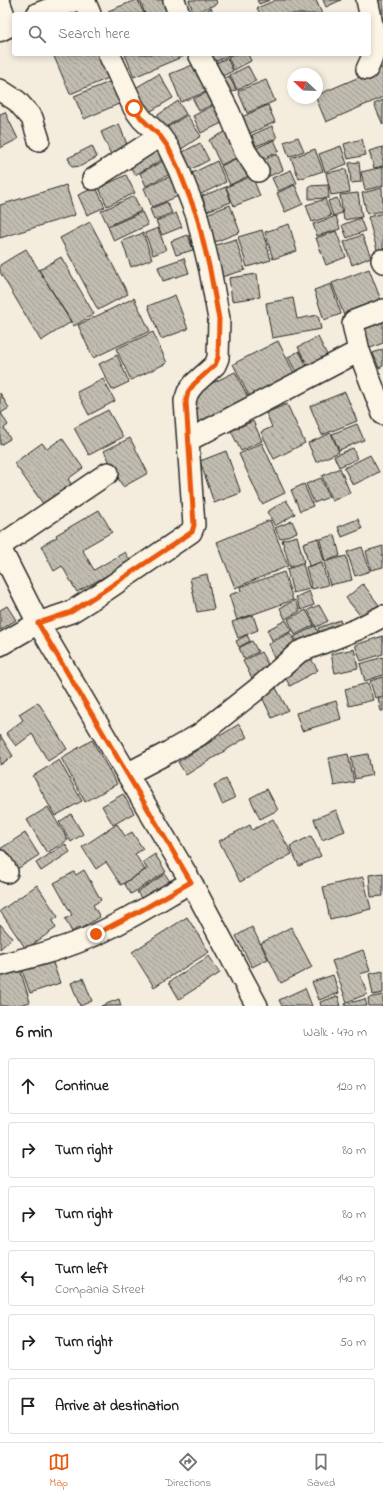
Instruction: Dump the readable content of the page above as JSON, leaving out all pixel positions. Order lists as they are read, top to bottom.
{
  "north": "top left",
  "page": {
    "search": "Search here",
    "heading": ["6 min", "Walk · 470 m"],
    "list": [
      ["Continue", "120 m"],
      ["Turn right", "80 m"],
      ["Turn right", "80 m"],
      ["Turn left", "Compania Street", "140 m"],
      ["Turn right", "50 m"],
      "Arrive at destination"
    ],
    "nav": ["Map", "Directions", "Saved"]
  }
}
